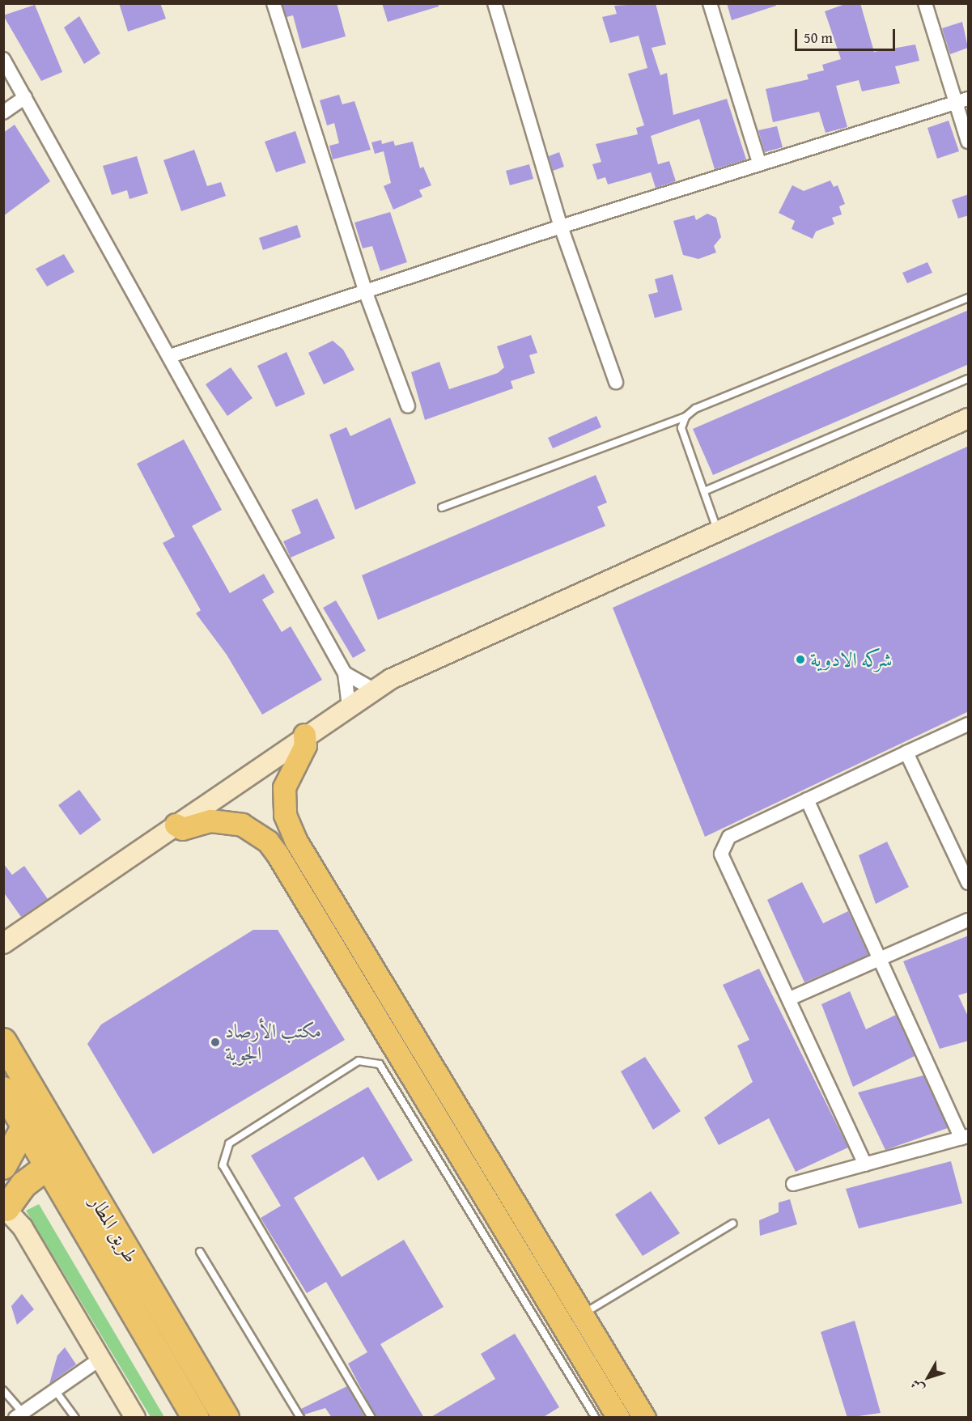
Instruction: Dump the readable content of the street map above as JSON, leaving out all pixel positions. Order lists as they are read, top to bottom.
{
  "streets": {
    "highway": ["طريق المطار"]
  },
  "places": ["شركه الادوية", "مكتب الأرصاد الجوية"],
  "scale_bar": "50 m",
  "north": "bottom left"
}
